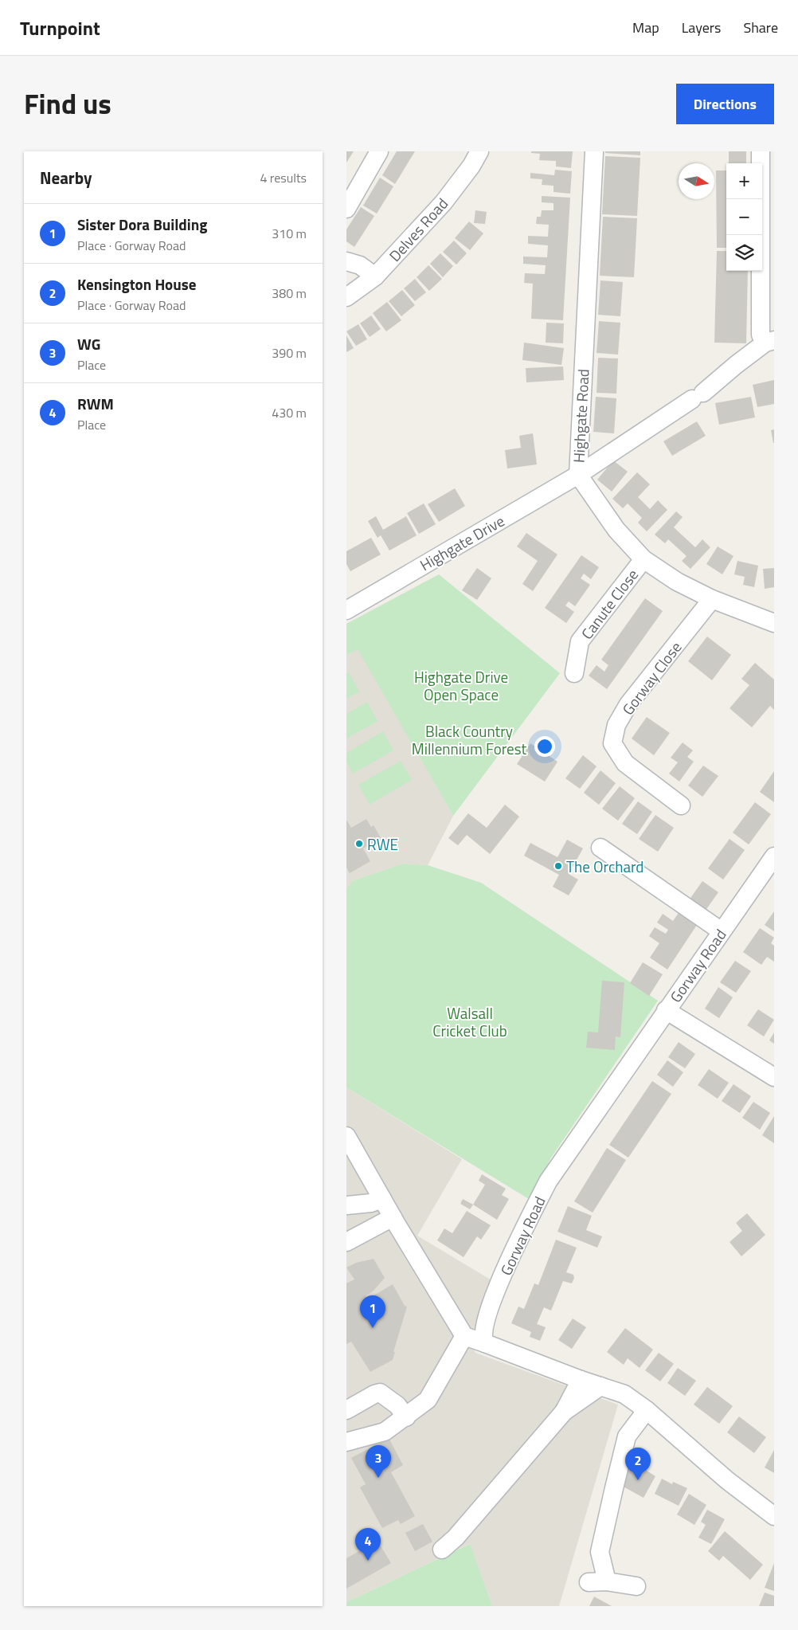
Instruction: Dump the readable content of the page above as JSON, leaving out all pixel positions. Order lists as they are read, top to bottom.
{
  "streets": {
    "street": [
      "Delves Road",
      "Highgate Road",
      "Highgate Drive",
      "Canute Close",
      "Gorway Close",
      "Gorway Road"
    ]
  },
  "crossings": [
    ["Highgate Road", "Highgate Drive"],
    ["Highgate Road", "Canute Close"],
    ["Highgate Road", "Gorway Close"]
  ],
  "parks": ["Highgate Drive Open Space", "Black Country Millennium Forest", "Walsall Cricket Club"],
  "places": ["RWE", "The Orchard"],
  "north": "right",
  "page": {
    "header": "Turnpoint",
    "nav": ["Map", "Layers", "Share"],
    "title": "Find us",
    "buttons": "Directions",
    "heading": ["Nearby", "4 results"],
    "map_buttons": ["+", "−"],
    "list": [
      {
        "mark": "1",
        "name": "Sister Dora Building",
        "note": "Place · Gorway Road",
        "value": "310 m"
      },
      {
        "mark": "2",
        "name": "Kensington House",
        "note": "Place · Gorway Road",
        "value": "380 m"
      },
      {
        "mark": "3",
        "name": "WG",
        "note": "Place",
        "value": "390 m"
      },
      {
        "mark": "4",
        "name": "RWM",
        "note": "Place",
        "value": "430 m"
      }
    ],
    "pins": [
      "1",
      "3",
      "2",
      "4"
    ]
  }
}
